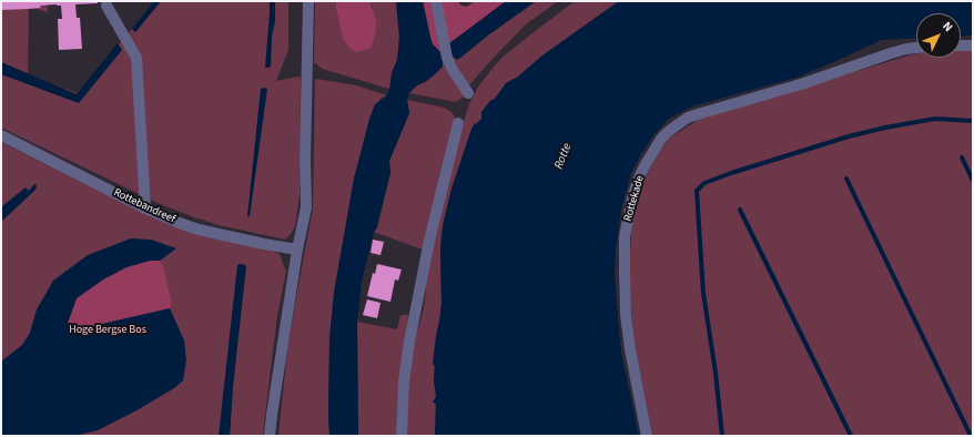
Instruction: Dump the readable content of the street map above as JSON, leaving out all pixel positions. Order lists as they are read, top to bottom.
{
  "streets": {
    "street": ["Rottekade", "Rottebandreef"]
  },
  "water": ["Rotte"],
  "parks": ["Hoge Bergse Bos"],
  "north": "top right"
}
